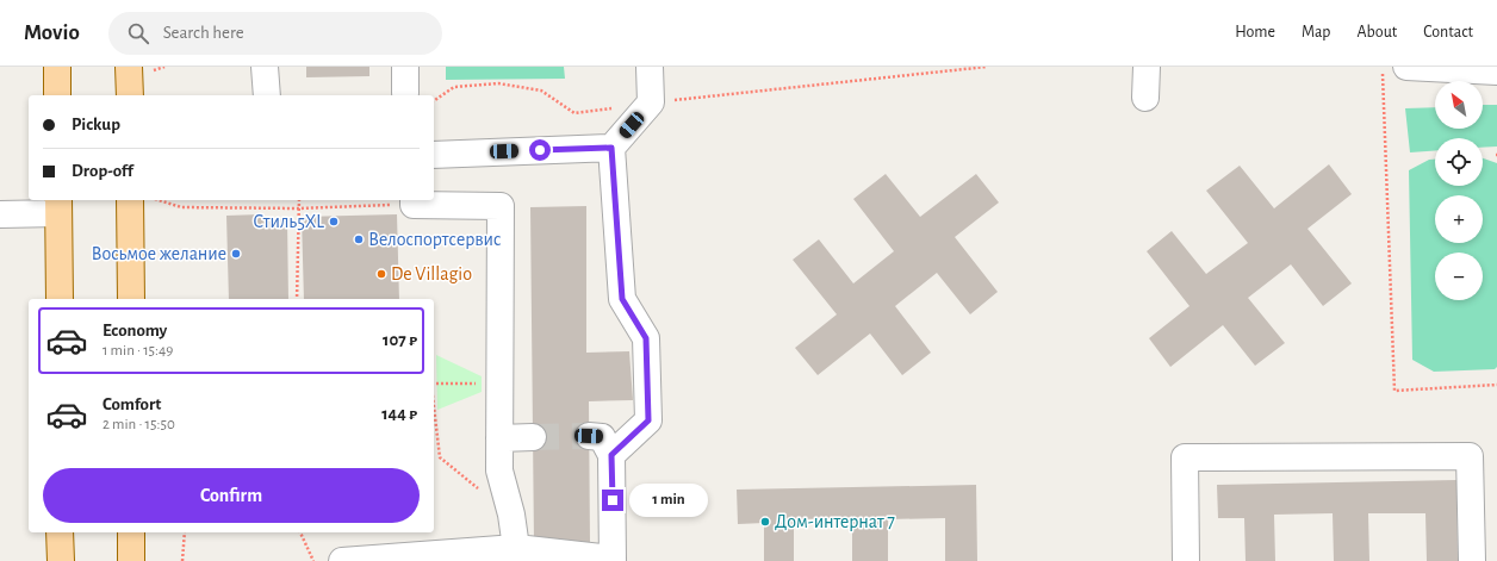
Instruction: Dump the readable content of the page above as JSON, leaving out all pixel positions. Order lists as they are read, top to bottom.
{
  "places": [
    "Стиль5XL",
    "Велоспортсервис",
    "Восьмое желание",
    "De Villagio",
    "Дом-интернат 7"
  ],
  "north": "top left",
  "page": {
    "header": "Movio",
    "search": "Search here",
    "nav": [
      "Home",
      "Map",
      "About",
      "Contact"
    ],
    "map_buttons": ["+", "−"],
    "banner": ["Pickup", "Drop-off"],
    "list": [
      {
        "name": "Economy",
        "note": "1 min · 15:49",
        "value": "107 ₽"
      },
      {
        "name": "Comfort",
        "note": "2 min · 15:50",
        "value": "144 ₽"
      }
    ],
    "buttons": "Confirm",
    "bubble": "1 min"
  }
}
